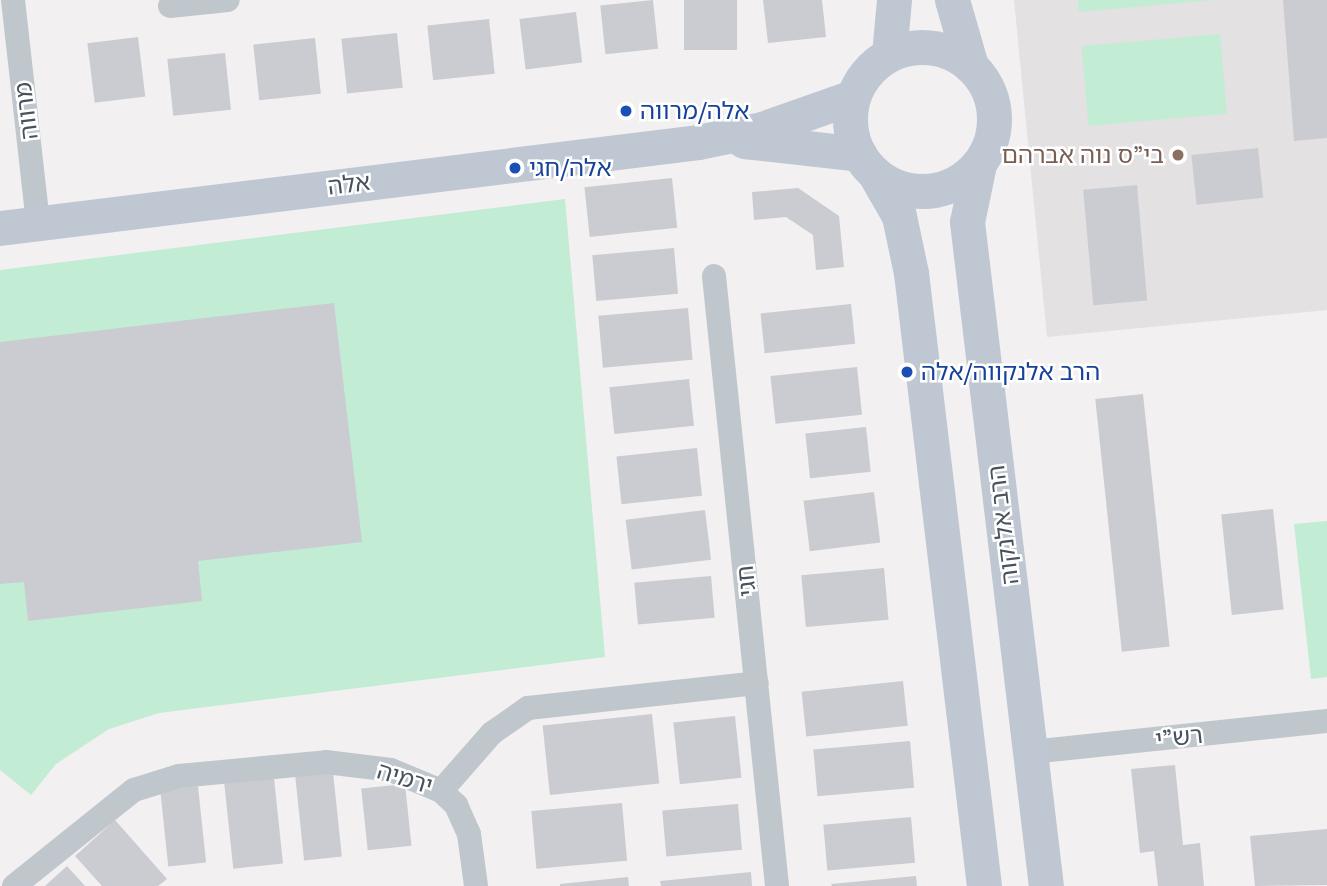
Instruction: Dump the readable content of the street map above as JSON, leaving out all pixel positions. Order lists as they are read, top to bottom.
{
  "streets": {
    "main road": ["אלה", "הרב אלנקוה"],
    "street": [
      "מרווה",
      "חגי",
      "רש\"י",
      "ירמיה"
    ]
  },
  "crossings": [
    ["מרווה", "אלה"],
    ["אלה", "הרב אלנקוה"],
    ["הרב אלנקוה", "רש\"י"],
    ["חגי", "ירמיה"]
  ],
  "places": [
    "אלה/מרווה",
    "בי\"ס נוה אברהם",
    "אלה/חגי",
    "הרב אלנקווה/אלה"
  ]
}
